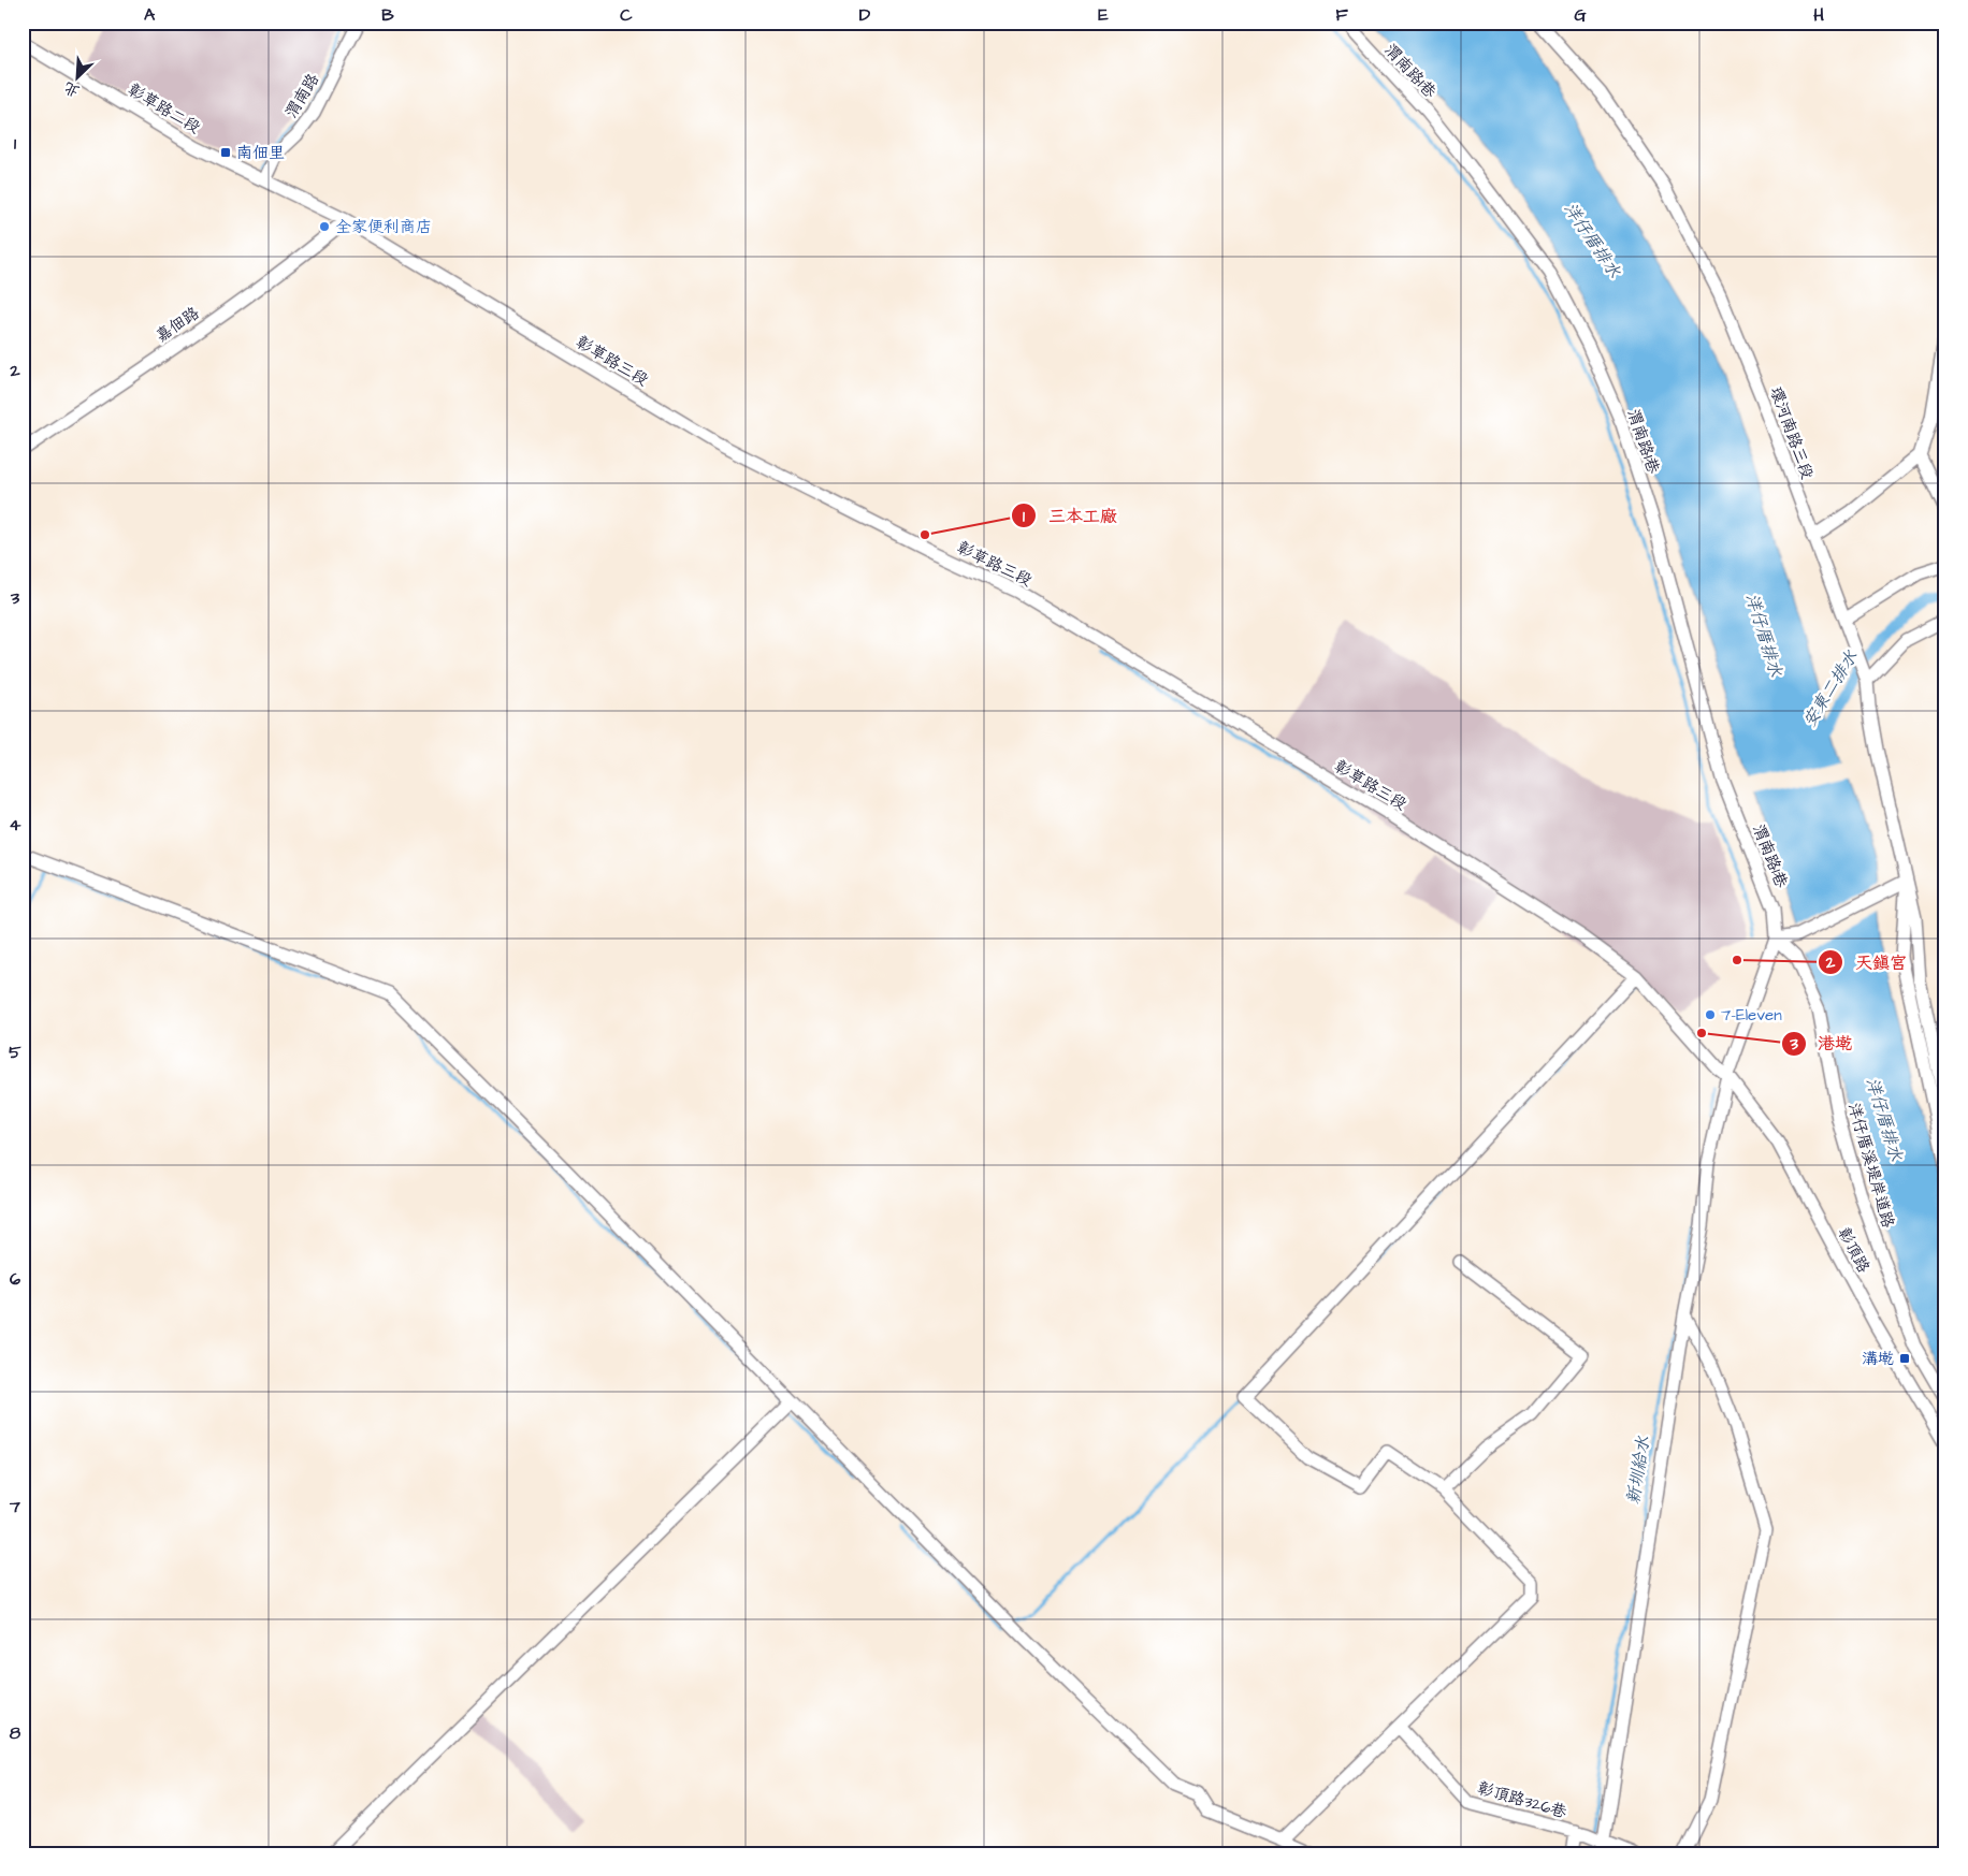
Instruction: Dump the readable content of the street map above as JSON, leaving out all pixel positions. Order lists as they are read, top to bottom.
{
  "streets": {
    "street": [
      "渭南路1巷",
      "渭南路",
      "彰草路二段",
      "嘉佃路",
      "彰草路三段",
      "環河南路三段",
      "洋仔厝溪堤岸道路",
      "彰頂路",
      "彰頂路326巷"
    ]
  },
  "crossings": [
    ["渭南路1巷", "洋仔厝溪堤岸道路"],
    ["渭南路", "彰草路二段"],
    ["渭南路", "彰草路三段"],
    ["彰草路二段", "彰草路三段"],
    ["嘉佃路", "彰草路三段"],
    ["彰草路三段", "彰頂路"]
  ],
  "water": ["洋仔厝排水", "安東二排水", "新圳給水"],
  "places": {
    "transit": ["南佃里", "溝墘"],
    "other": [
      "全家便利商店",
      "三本工廠",
      "天鎮宮",
      "7-Eleven",
      "港墘"
    ]
  },
  "north": "bottom left",
  "grid": {
    "columns": [
      "A",
      "B",
      "C",
      "D",
      "E",
      "F",
      "G",
      "H"
    ],
    "rows": [
      "1",
      "2",
      "3",
      "4",
      "5",
      "6",
      "7",
      "8"
    ]
  }
}
